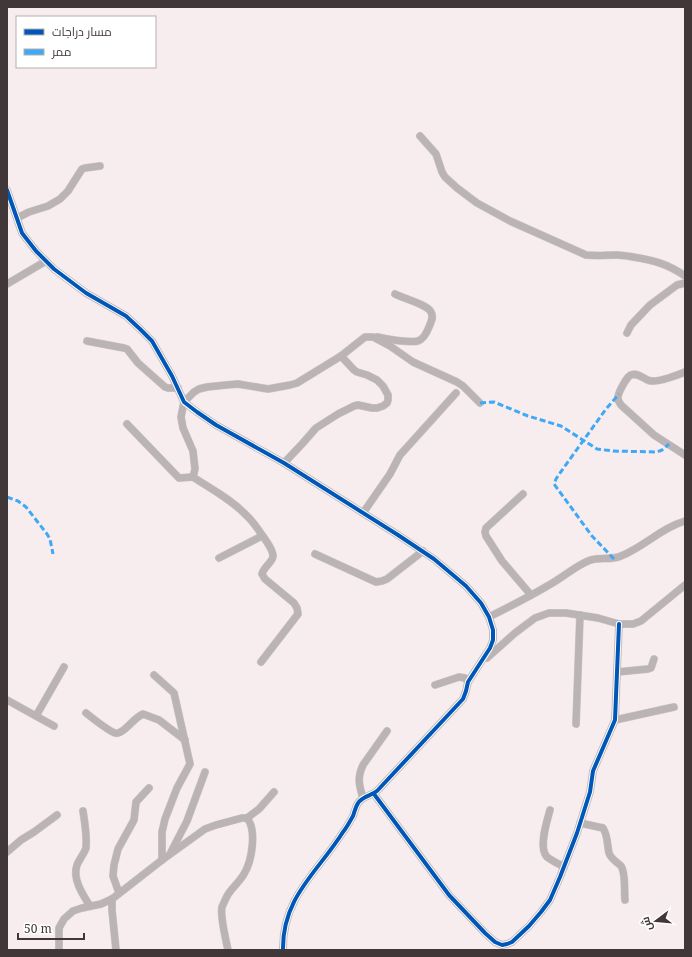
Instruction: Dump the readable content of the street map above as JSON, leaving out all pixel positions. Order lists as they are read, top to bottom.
{
  "legend": ["مسار دراجات", "ممر"],
  "scale_bar": "50 m",
  "north": "left"
}
